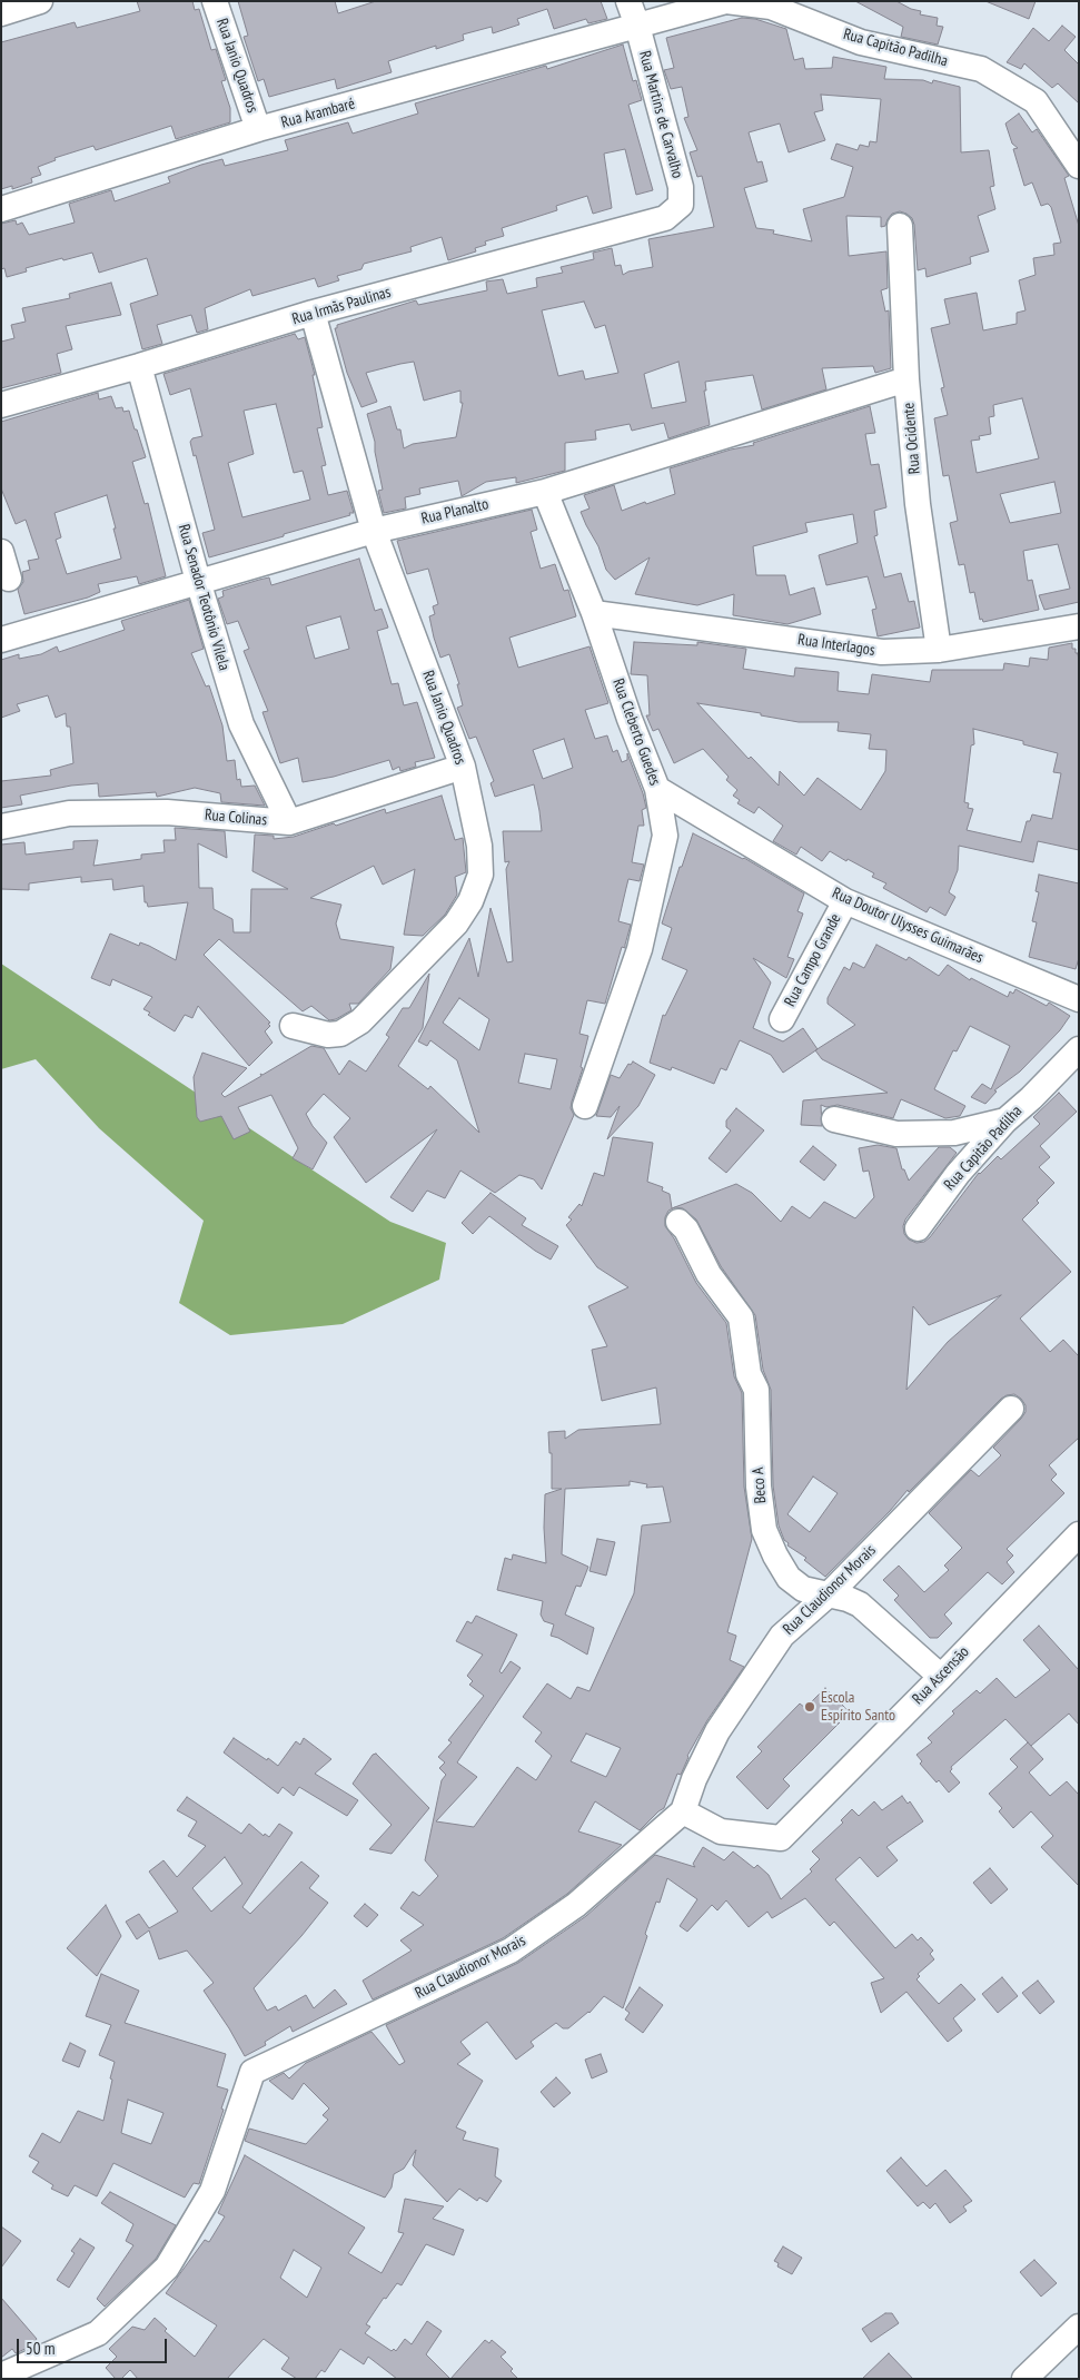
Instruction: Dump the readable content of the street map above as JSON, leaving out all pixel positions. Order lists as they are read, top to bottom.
{
  "streets": {
    "street": [
      "Rua Capitão Padilha",
      "Rua Janio Quadros",
      "Rua Arambaré",
      "Rua Martins de Carvalho",
      "Rua Irmãs Paulinas",
      "Rua Ocidente",
      "Rua Planalto",
      "Rua Senador Teotônio Vilela",
      "Rua Interlagos",
      "Rua Cleberto Guedes",
      "Rua Colinas",
      "Rua Doutor Ulysses Guimarães",
      "Rua Campo Grande",
      "Beco A",
      "Rua Claudionor Morais",
      "Rua Ascensão"
    ]
  },
  "crossings": [
    ["Rua Capitão Padilha", "Rua Arambaré"],
    ["Rua Capitão Padilha", "Rua Martins de Carvalho"],
    ["Rua Janio Quadros", "Rua Arambaré"],
    ["Rua Janio Quadros", "Rua Irmãs Paulinas"],
    ["Rua Janio Quadros", "Rua Planalto"],
    ["Rua Janio Quadros", "Rua Colinas"],
    ["Rua Arambaré", "Rua Martins de Carvalho"],
    ["Rua Martins de Carvalho", "Rua Irmãs Paulinas"],
    ["Rua Irmãs Paulinas", "Rua Senador Teotônio Vilela"],
    ["Rua Ocidente", "Rua Planalto"],
    ["Rua Ocidente", "Rua Interlagos"],
    ["Rua Planalto", "Rua Senador Teotônio Vilela"],
    ["Rua Planalto", "Rua Cleberto Guedes"],
    ["Rua Senador Teotônio Vilela", "Rua Colinas"],
    ["Rua Interlagos", "Rua Cleberto Guedes"],
    ["Rua Cleberto Guedes", "Rua Doutor Ulysses Guimarães"],
    ["Rua Doutor Ulysses Guimarães", "Rua Campo Grande"],
    ["Beco A", "Rua Claudionor Morais"],
    ["Beco A", "Rua Ascensão"],
    ["Rua Claudionor Morais", "Rua Ascensão"]
  ],
  "places": ["Escola Espírito Santo"],
  "scale_bar": "50 m"
}
